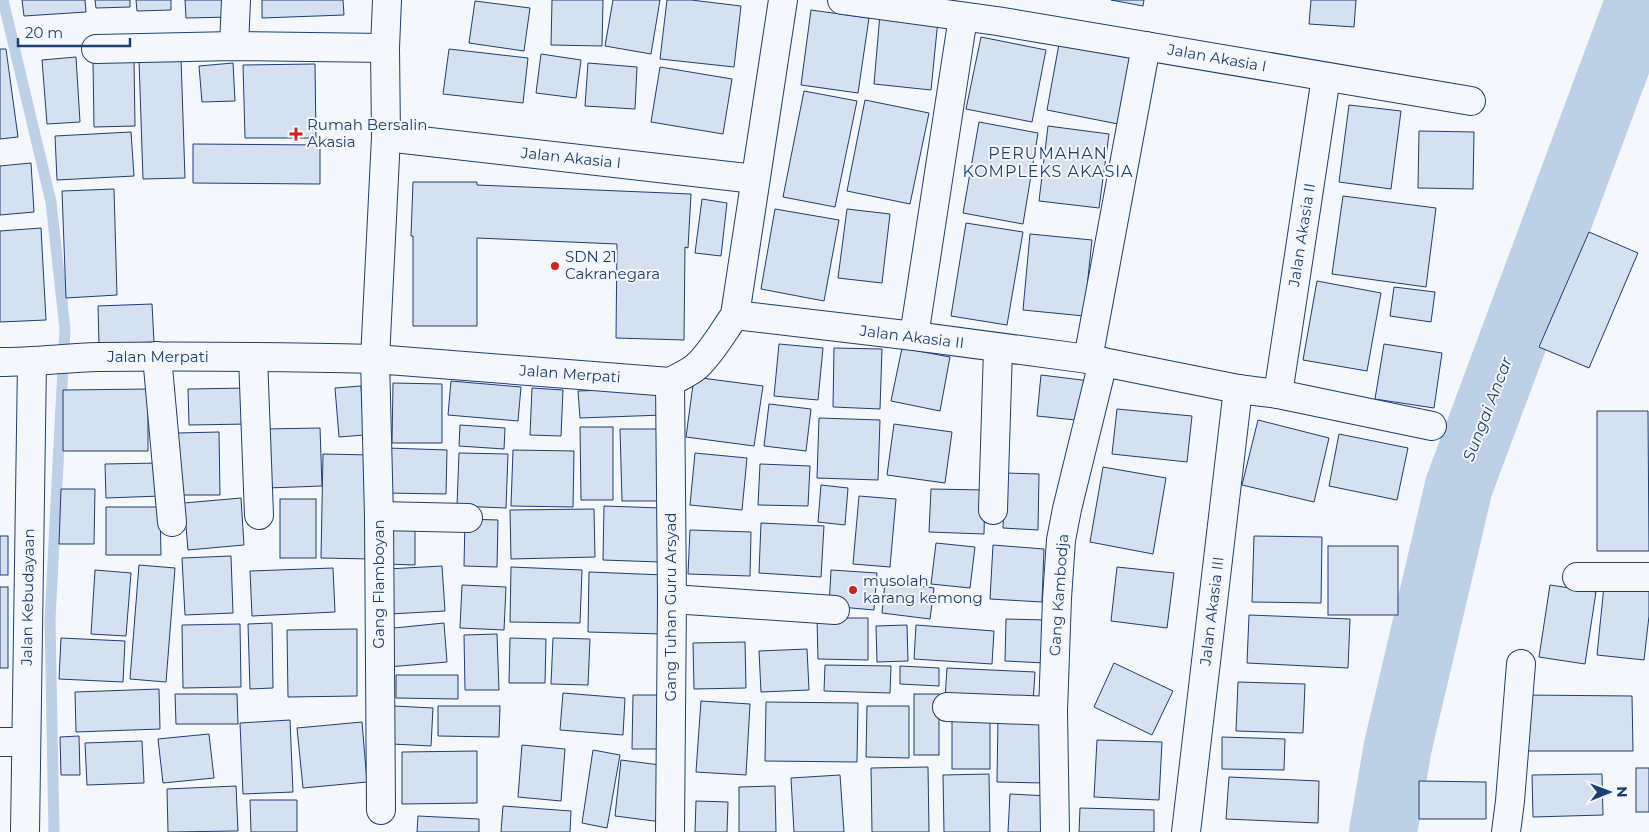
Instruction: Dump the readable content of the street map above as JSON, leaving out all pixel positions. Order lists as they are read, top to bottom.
{
  "streets": {
    "street": [
      "Jalan Akasia I",
      "Jalan Akasia II",
      "Jalan Merpati",
      "Gang Flamboyan",
      "Gang Kambodja",
      "Jalan Kebudayaan",
      "Gang Tuhan Guru Arsyad",
      "Jalan Akasia III"
    ]
  },
  "crossings": [
    ["Jalan Akasia I", "Jalan Akasia II"],
    ["Jalan Akasia II", "Gang Kambodja"],
    ["Jalan Akasia II", "Jalan Akasia III"],
    ["Jalan Merpati", "Gang Flamboyan"],
    ["Jalan Merpati", "Jalan Kebudayaan"],
    ["Jalan Merpati", "Gang Tuhan Guru Arsyad"]
  ],
  "districts": ["PERUMAHAN KOMPLEKS AKASIA"],
  "water": ["Sungai Ancar"],
  "places": {
    "health": ["Rumah Bersalin Akasia"],
    "other": ["SDN 21 Cakranegara", "musolah karang kemong"]
  },
  "scale_bar": "20 m",
  "north": "right"
}
